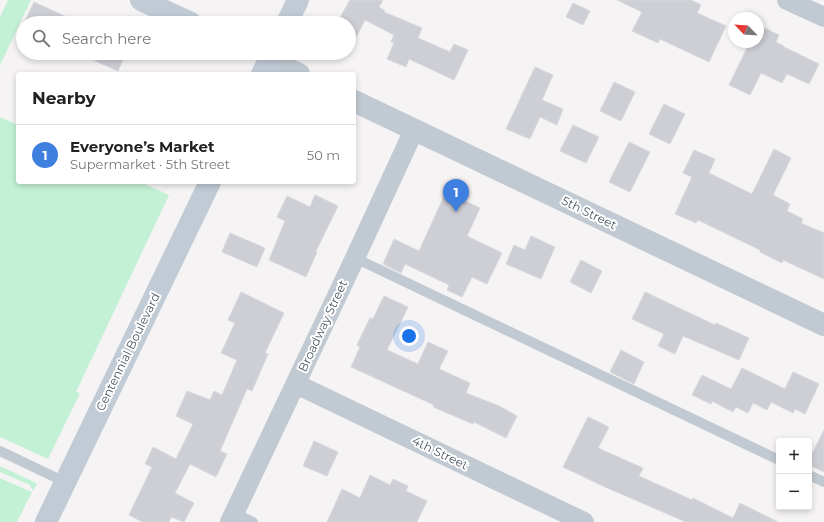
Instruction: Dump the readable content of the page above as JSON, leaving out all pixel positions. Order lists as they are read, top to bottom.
{
  "streets": {
    "main road": ["Centennial Boulevard"],
    "street": ["5th Street", "Broadway Street", "4th Street"]
  },
  "crossings": [
    ["5th Street", "Broadway Street"],
    ["Broadway Street", "4th Street"]
  ],
  "north": "top left",
  "page": {
    "search": "Search here",
    "heading": "Nearby",
    "list": [
      {
        "mark": "1",
        "name": "Everyone’s Market",
        "note": "Supermarket · 5th Street",
        "value": "50 m"
      }
    ],
    "pins": "1",
    "map_buttons": ["+", "−"]
  }
}
